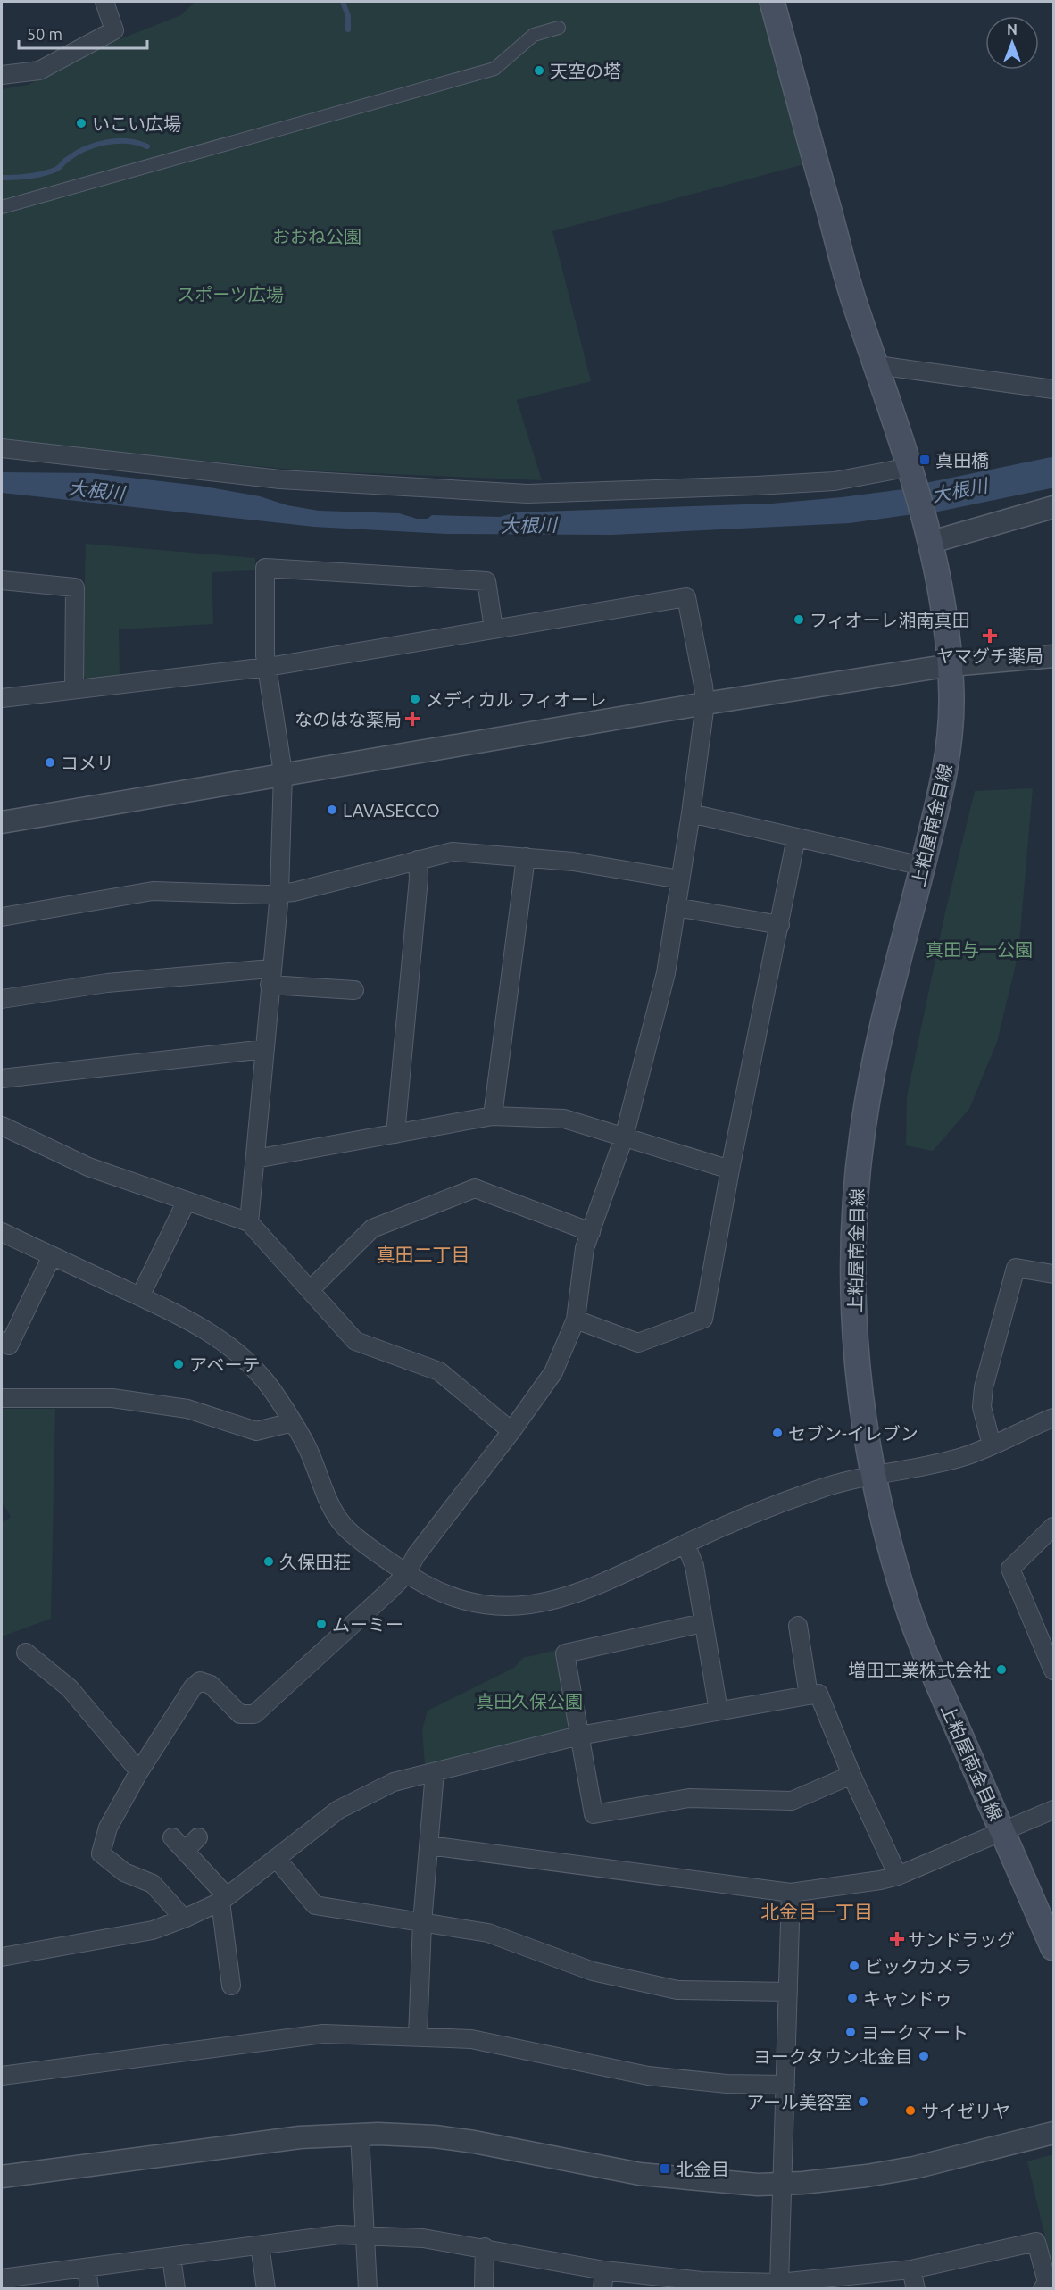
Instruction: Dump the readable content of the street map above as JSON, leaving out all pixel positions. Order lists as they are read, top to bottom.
{
  "streets": {
    "main road": ["上粕屋南金目線"]
  },
  "districts": ["真田二丁目", "北金目一丁目"],
  "water": ["大根川"],
  "parks": [
    "おおね公園",
    "スポーツ広場",
    "真田与一公園",
    "真田久保公園"
  ],
  "places": {
    "other": [
      "天空の塔",
      "いこい広場",
      "フィオーレ湘南真田",
      "メディカル フィオーレ",
      "コメリ",
      "LAVASECCO",
      "アベーテ",
      "セブン-イレブン",
      "久保田荘",
      "ムーミー",
      "増田工業株式会社",
      "ビックカメラ",
      "キャンドゥ",
      "ヨークマート",
      "ヨークタウン北金目",
      "アール美容室",
      "サイゼリヤ"
    ],
    "transit": ["真田橋", "北金目"],
    "health": ["ヤマグチ薬局", "なのはな薬局", "サンドラッグ"]
  },
  "scale_bar": "50 m",
  "north": "top"
}
